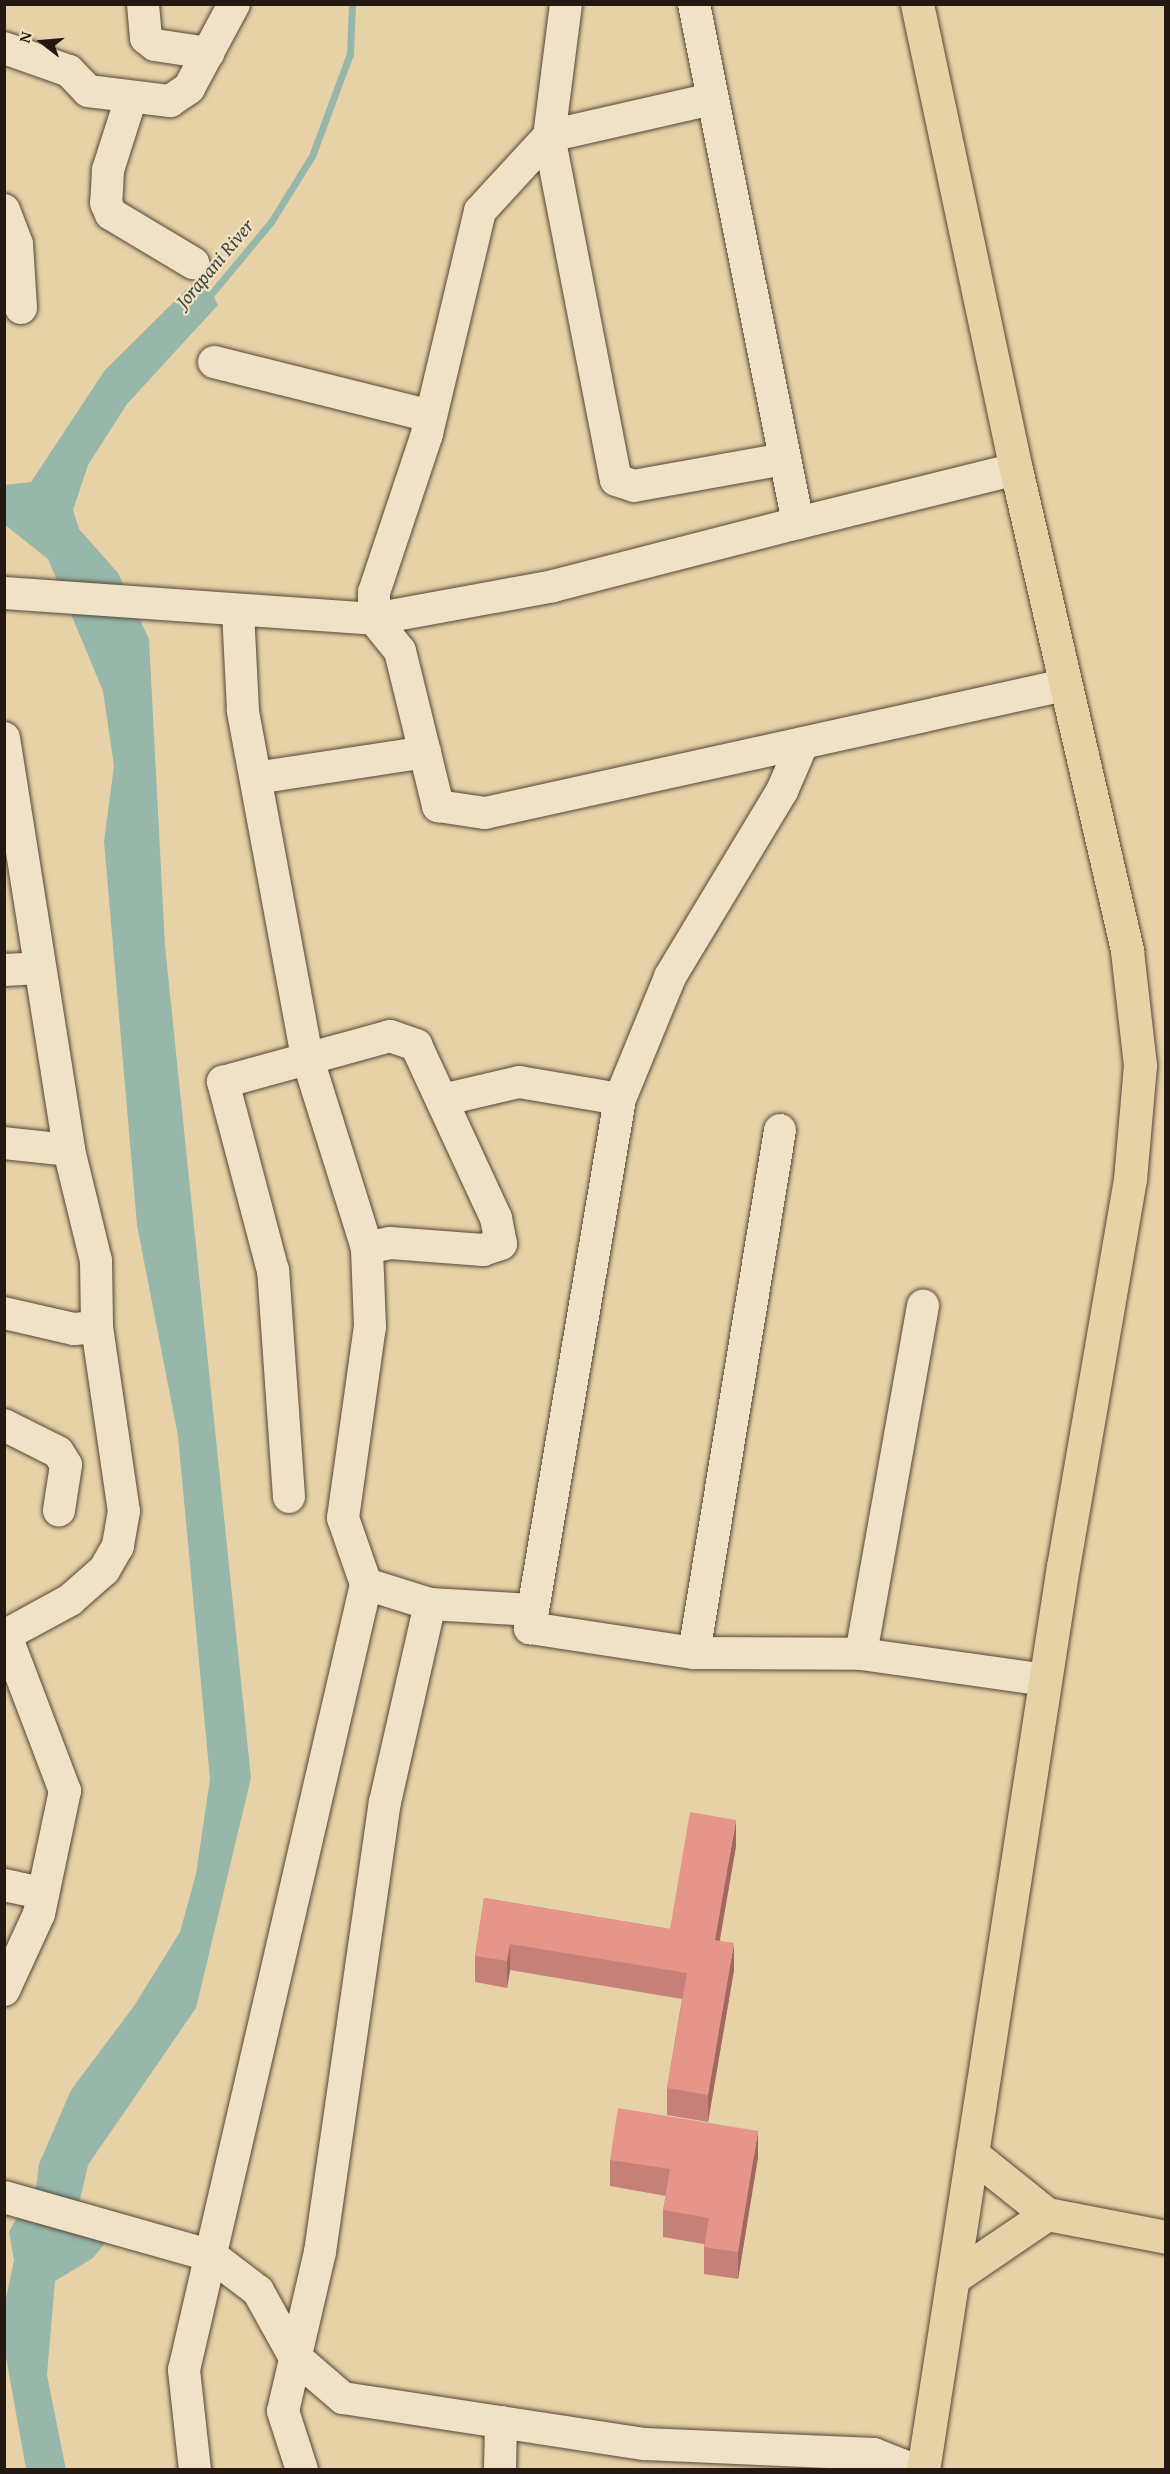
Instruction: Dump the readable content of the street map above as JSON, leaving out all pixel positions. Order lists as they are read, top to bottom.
{
  "water": ["Jorapani River"],
  "north": "left"
}
